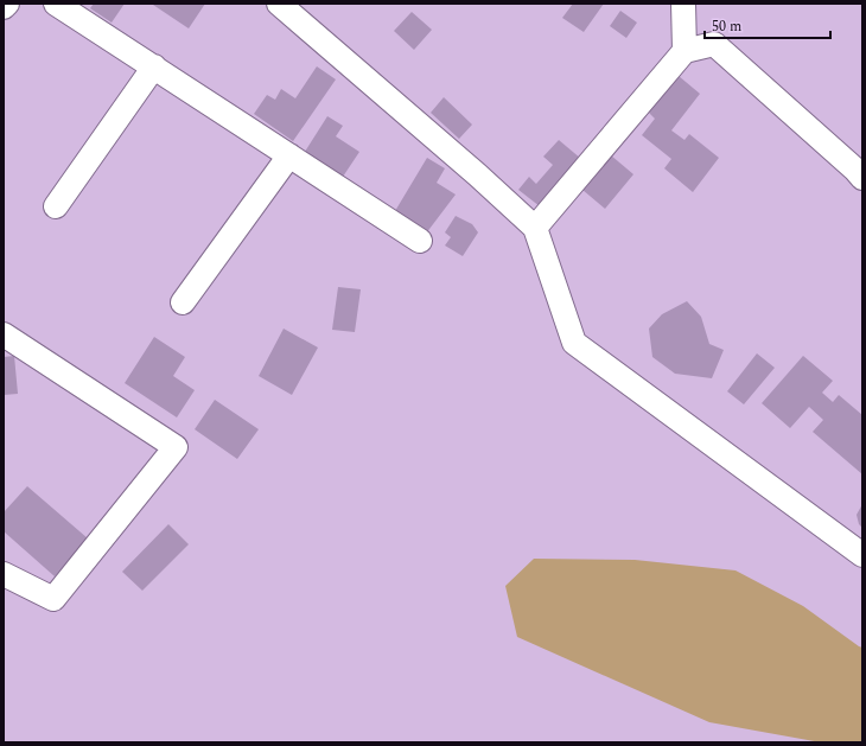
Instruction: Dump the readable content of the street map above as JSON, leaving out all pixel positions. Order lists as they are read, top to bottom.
{
  "scale_bar": "50 m"
}
